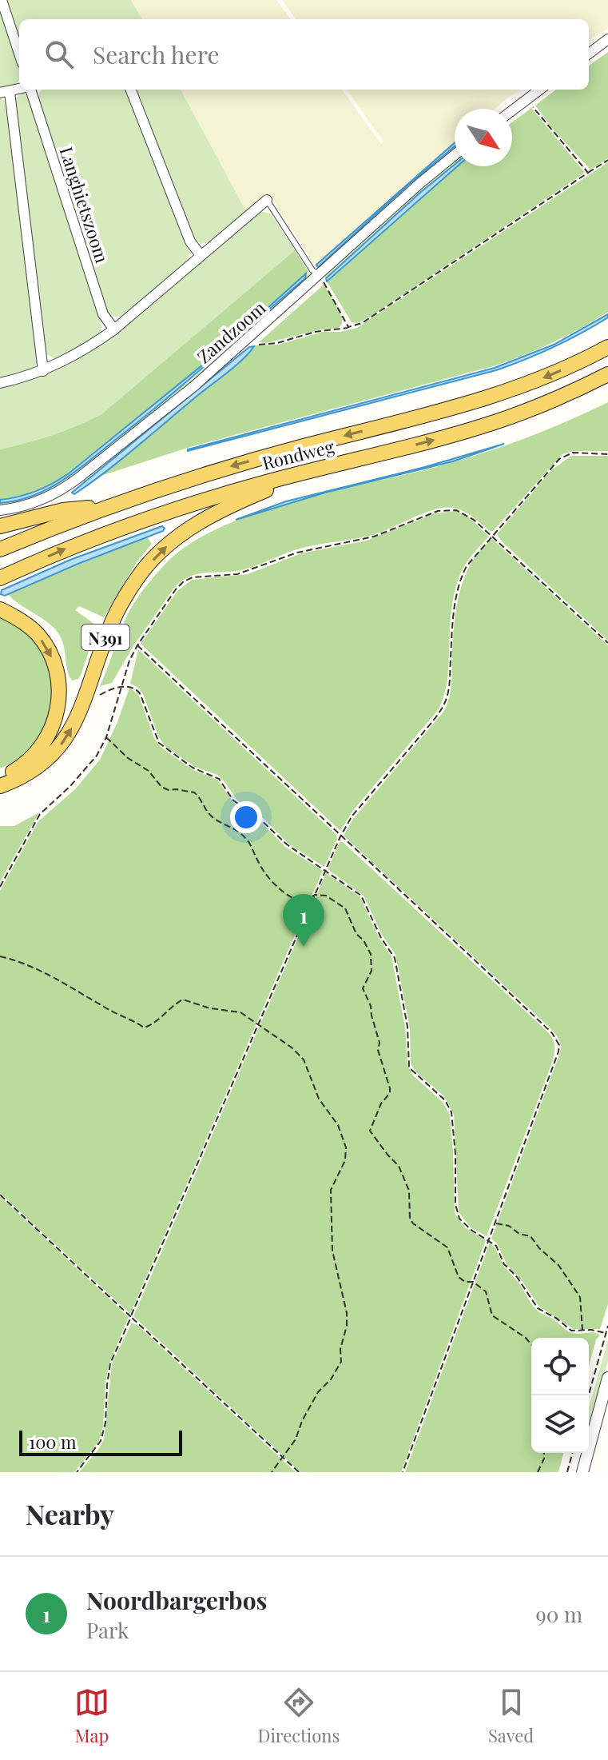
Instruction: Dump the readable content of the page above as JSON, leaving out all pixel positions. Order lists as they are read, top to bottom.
{
  "streets": {
    "main road": ["Rondweg", "N391"],
    "street": ["Langhietszoom", "Zandzoom"]
  },
  "crossings": [
    ["Rondweg", "N391"]
  ],
  "scale_bar": "100 m",
  "north": "bottom right",
  "page": {
    "search": "Search here",
    "pins": "1",
    "scale": "100 m",
    "heading": "Nearby",
    "list": [
      {
        "mark": "1",
        "name": "Noordbargerbos",
        "note": "Park",
        "value": "90 m"
      }
    ],
    "nav": ["Map", "Directions", "Saved"]
  }
}
